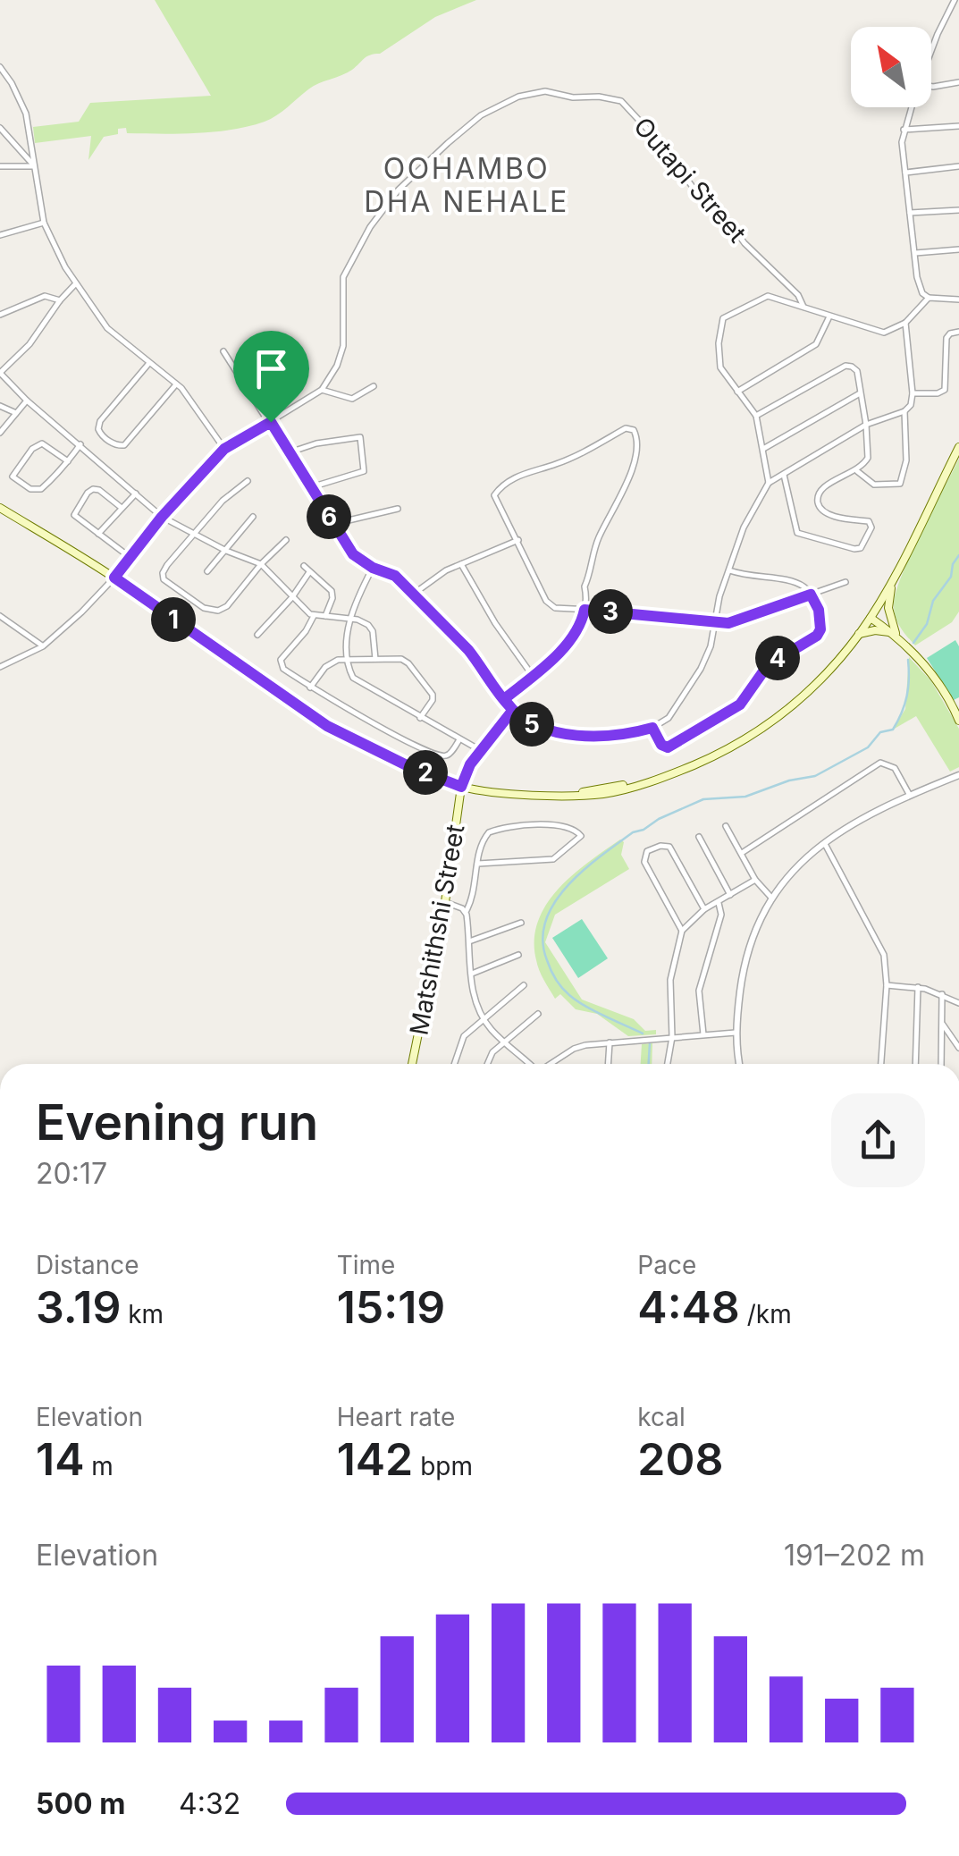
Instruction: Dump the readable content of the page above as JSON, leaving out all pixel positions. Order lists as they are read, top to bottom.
{
  "streets": {
    "main road": ["Matshithshi Street"],
    "street": ["Outapi Street"]
  },
  "districts": ["OOHAMBO DHA NEHALE"],
  "north": "top left",
  "page": {
    "pins": [
      "6",
      "3",
      "1",
      "4",
      "5",
      "2"
    ],
    "heading": ["Evening run", "20:17"],
    "stats": [
      ["Distance", "3.19 km"],
      ["Time", "15:19"],
      ["Pace", "4:48 /km"],
      ["Elevation", "14 m"],
      ["Heart rate", "142 bpm"],
      ["kcal", "208"]
    ],
    "chart": ["Elevation", "191–202 m"],
    "list": [
      {
        "name": "500 m",
        "note": "4:32"
      }
    ]
  }
}
